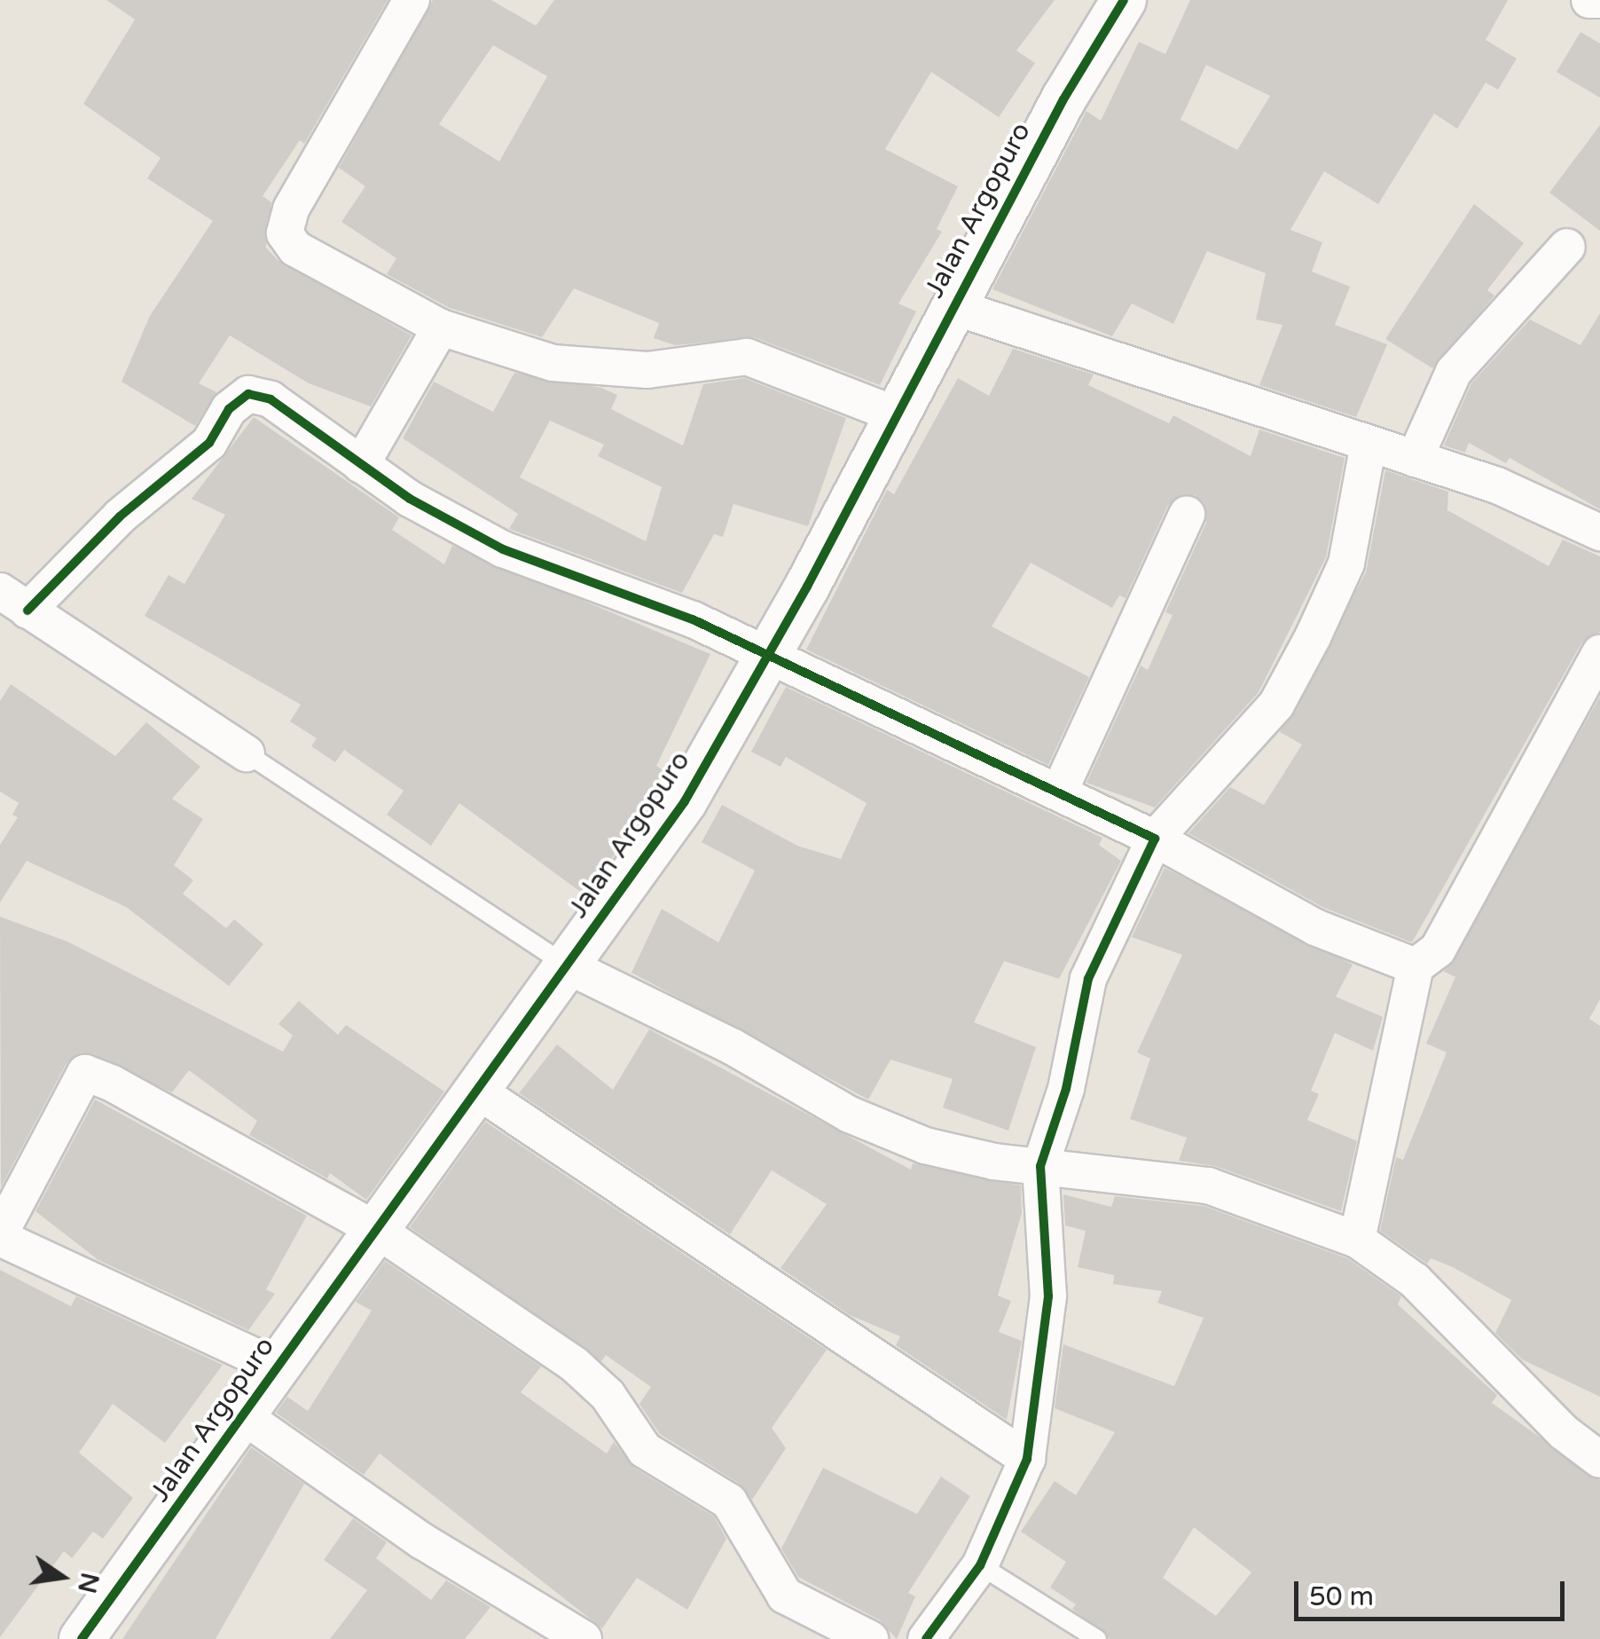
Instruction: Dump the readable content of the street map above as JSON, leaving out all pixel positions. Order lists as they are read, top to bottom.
{
  "streets": {
    "street": ["Jalan Argopuro"]
  },
  "scale_bar": "50 m",
  "north": "right"
}
